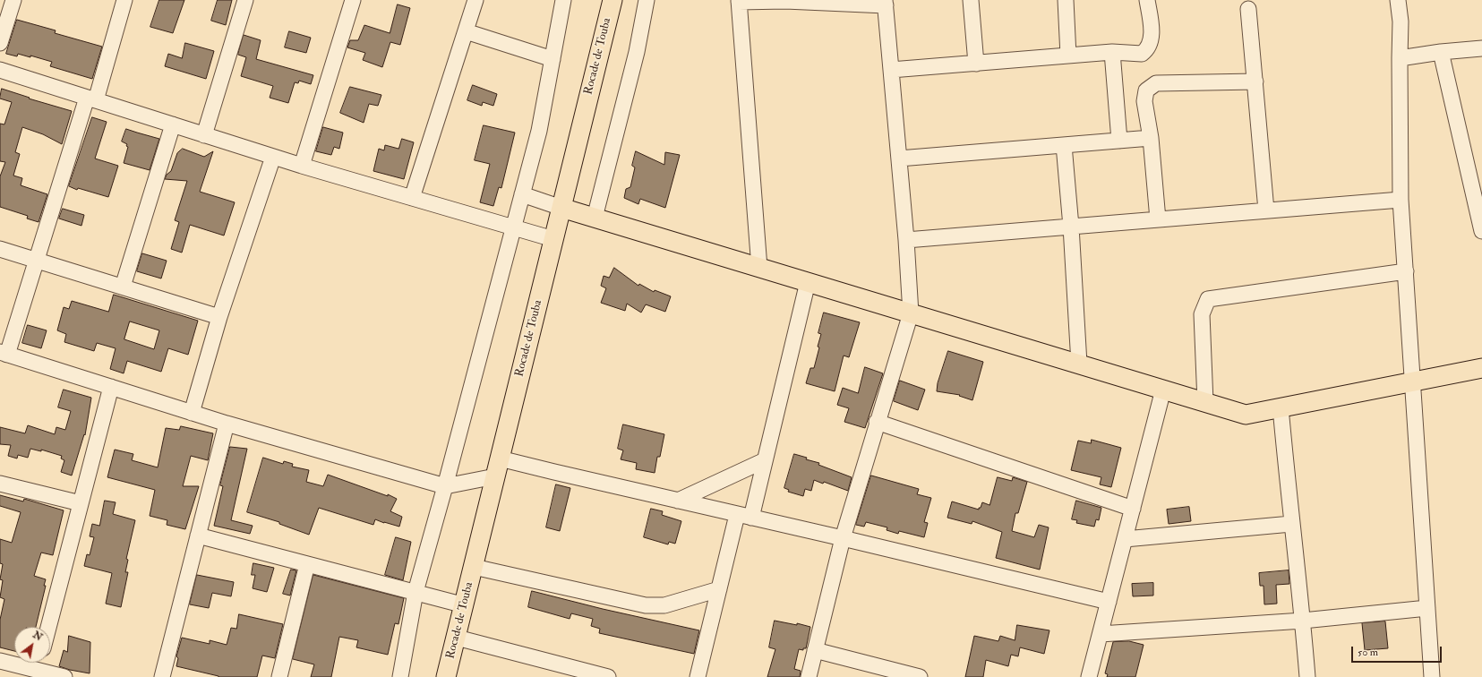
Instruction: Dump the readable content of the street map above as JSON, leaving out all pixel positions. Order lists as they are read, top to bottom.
{
  "streets": {
    "main road": ["Rocade de Touba"]
  },
  "scale_bar": "50 m",
  "north": "top right"
}
